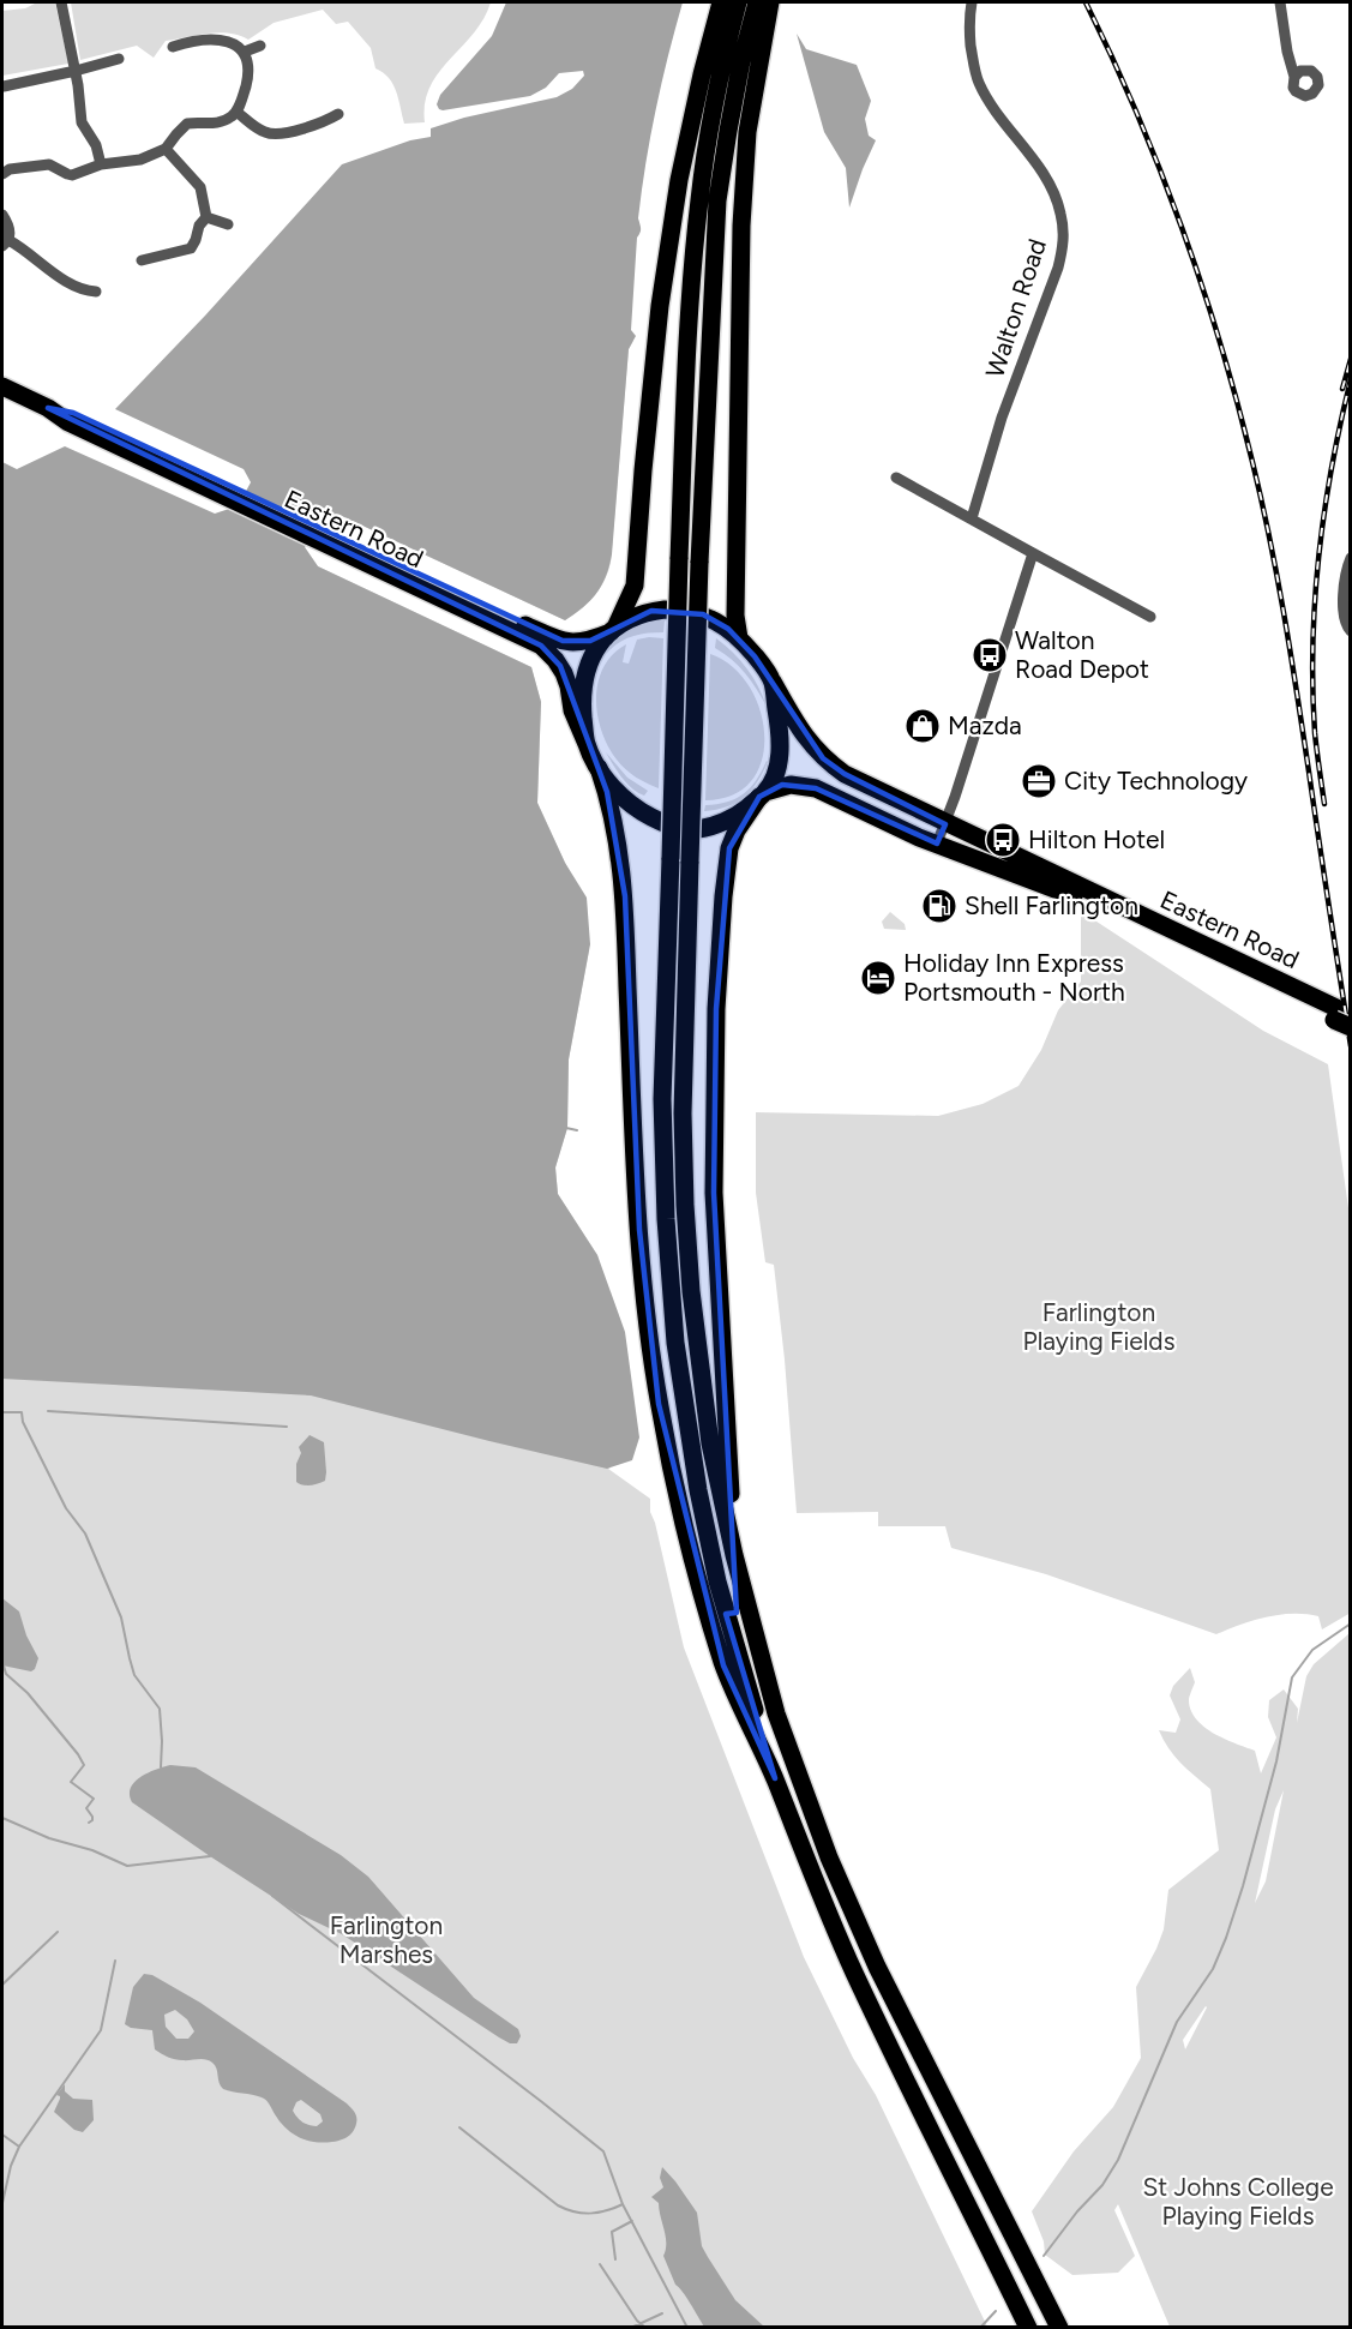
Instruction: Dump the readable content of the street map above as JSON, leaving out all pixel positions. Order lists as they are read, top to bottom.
{
  "streets": {
    "main road": ["Eastern Road"],
    "street": ["Walton Road"]
  },
  "parks": ["Farlington Playing Fields", "Farlington Marshes", "St Johns College Playing Fields"],
  "places": {
    "bus stop": ["Walton Road Depot", "Hilton Hotel"],
    "shop": ["Mazda"],
    "office": ["City Technology"],
    "fuel station": ["Shell Farlington"],
    "hotel": ["Holiday Inn Express Portsmouth - North"]
  }
}
